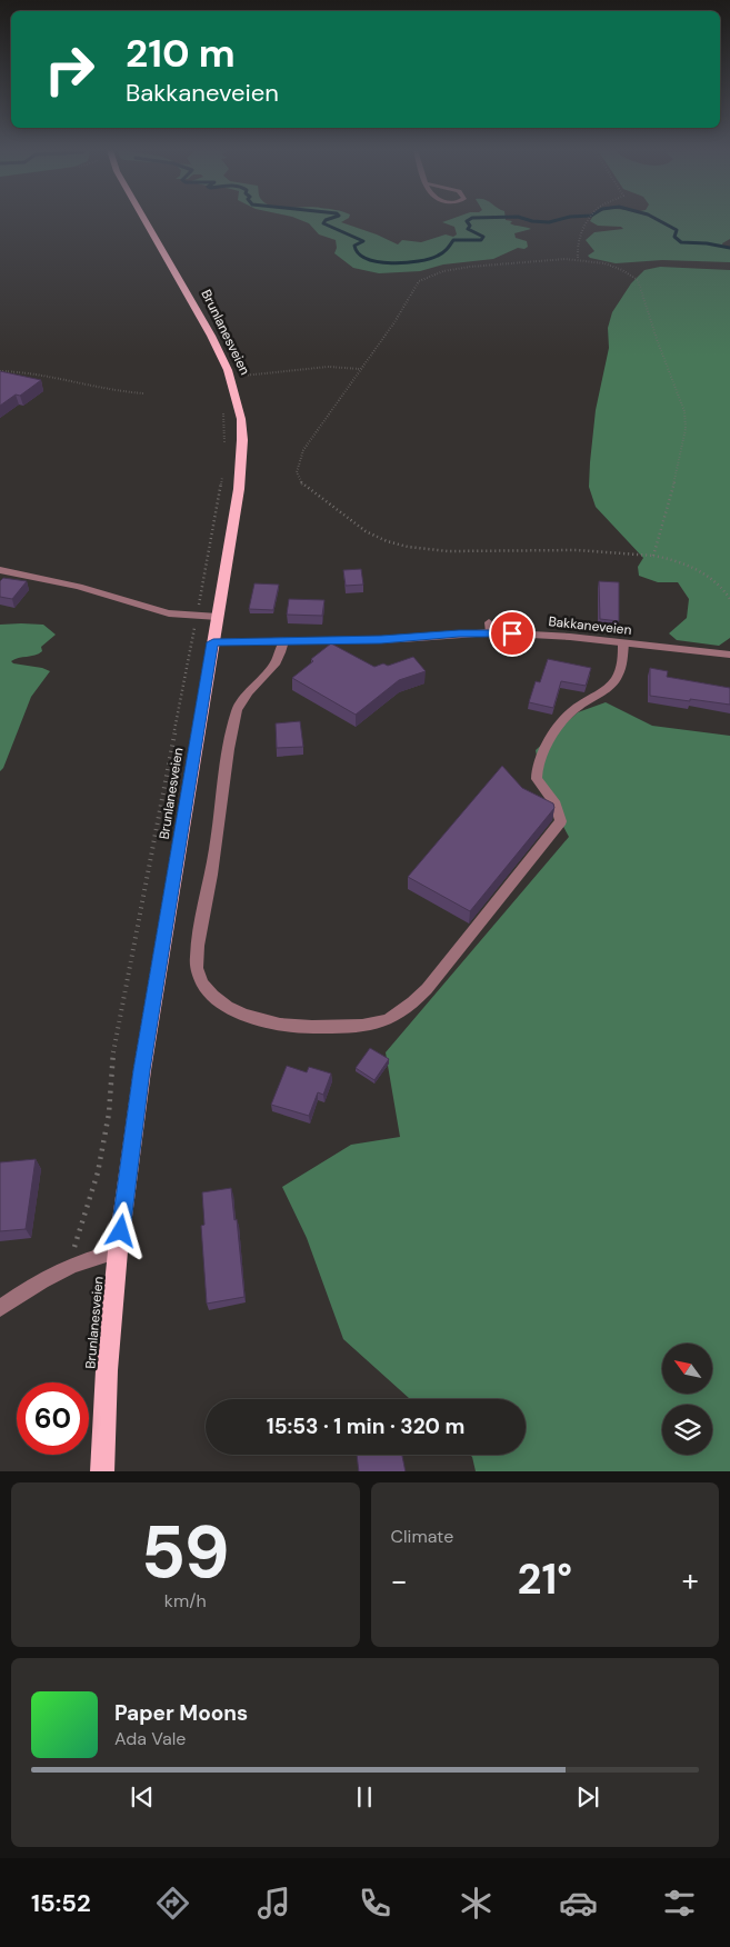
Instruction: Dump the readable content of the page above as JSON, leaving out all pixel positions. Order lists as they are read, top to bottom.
{
  "streets": {
    "main road": ["Brunlanesveien"],
    "street": ["Bakkaneveien"]
  },
  "crossings": [
    ["Brunlanesveien", "Bakkaneveien"]
  ],
  "north": "top left",
  "page": {
    "turn": ["210 m", "Bakkaneveien"],
    "limit": "60",
    "trip": "15:53 · 1 min · 320 m",
    "tile": [
      ["59", "km/h"],
      "Climate"
    ],
    "heat": ["−", "21°", "+"],
    "song": ["Paper Moons", "Ada Vale"],
    "tabs": "15:52"
  }
}
